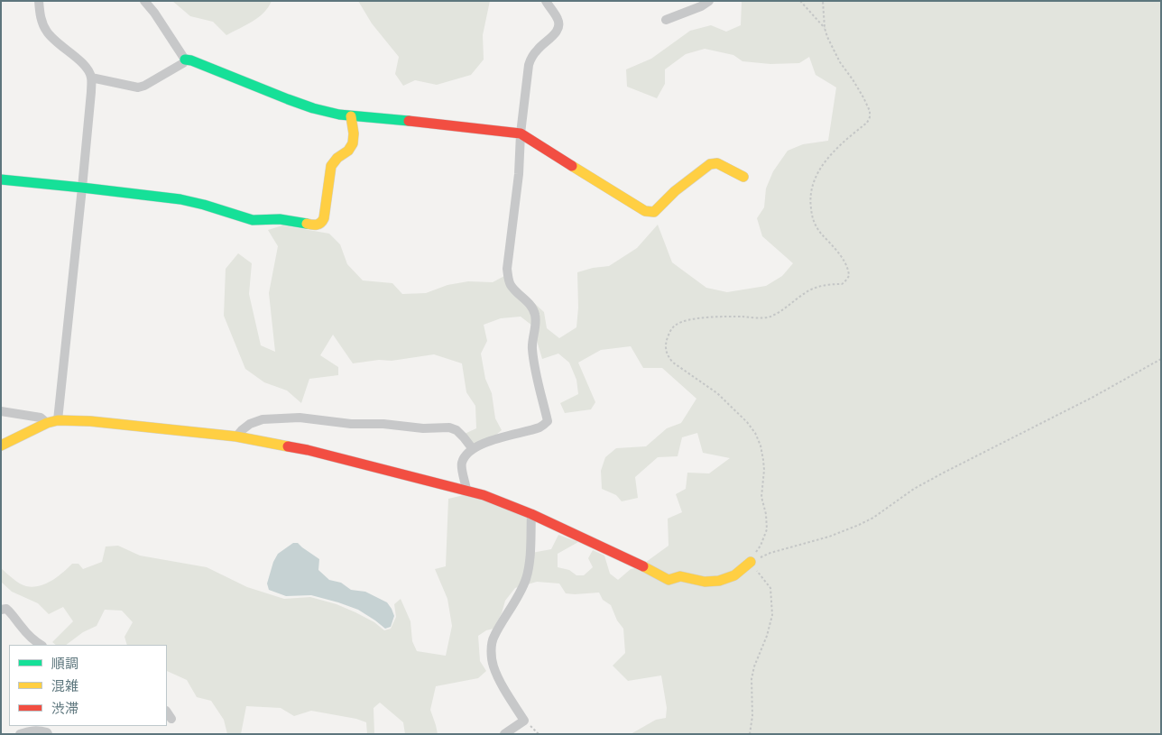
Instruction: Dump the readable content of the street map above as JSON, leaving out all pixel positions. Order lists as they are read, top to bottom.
{
  "legend": ["順調", "混雑", "渋滞"]
}
